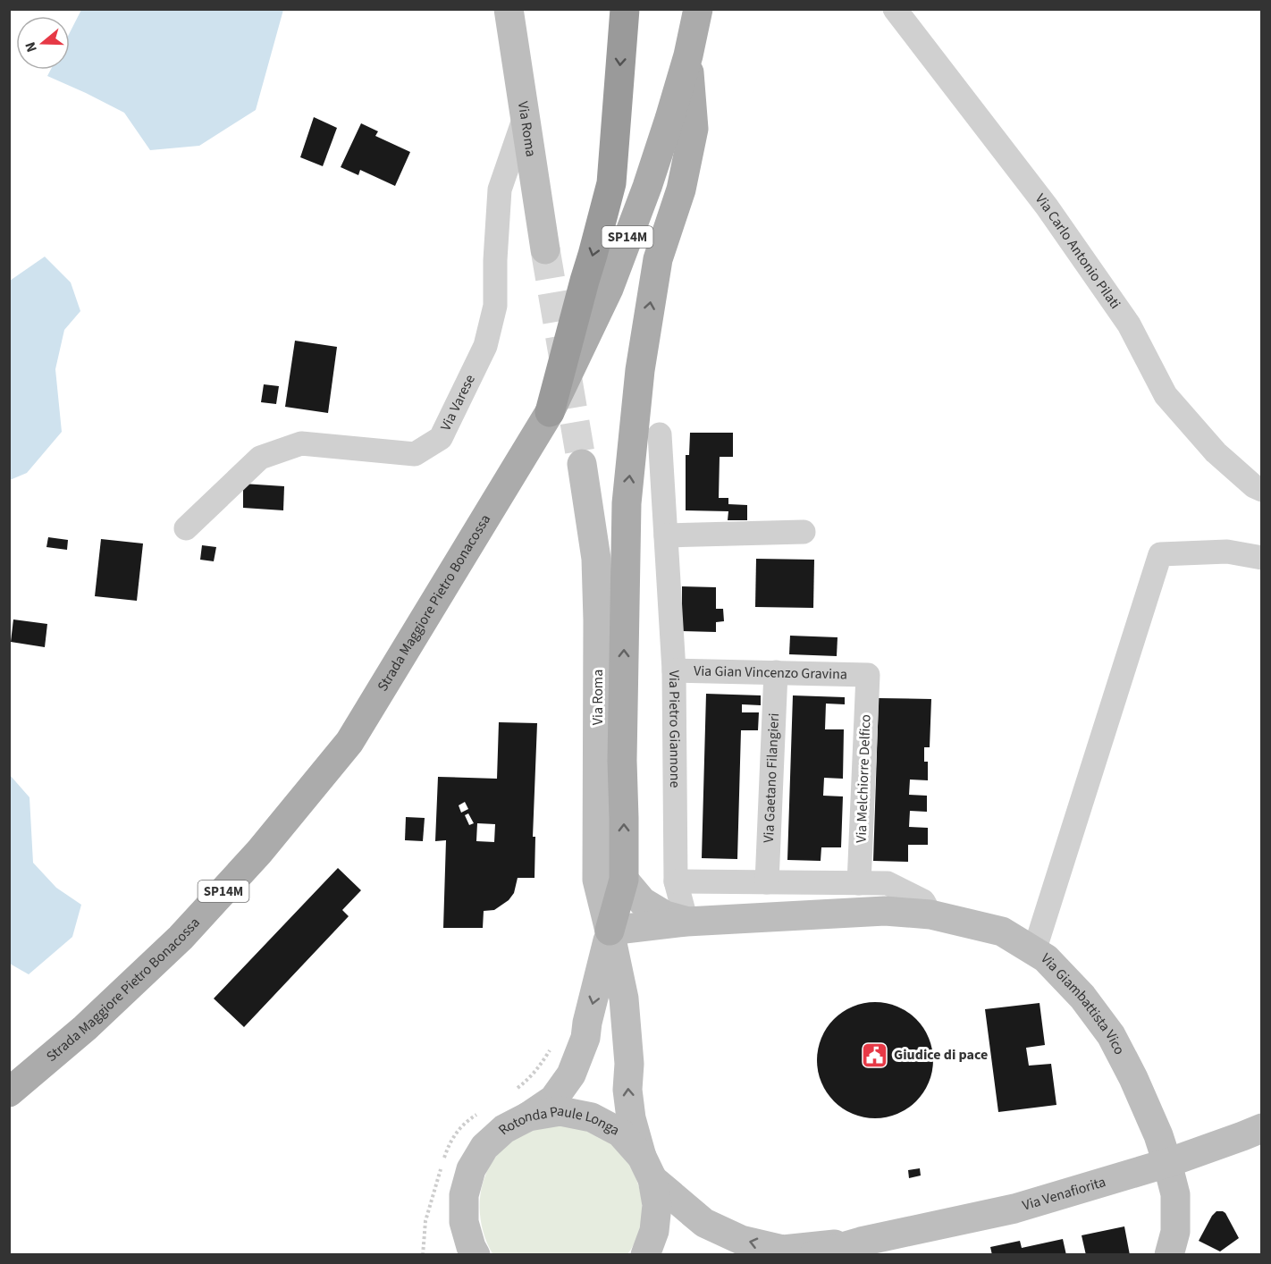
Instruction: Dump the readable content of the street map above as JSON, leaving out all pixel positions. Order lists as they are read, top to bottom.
{
  "streets": {
    "main road": [
      "Via Roma",
      "SP14M",
      "Strada Maggiore Pietro Bonacossa",
      "Via Giambattista Vico",
      "Rotonda Paule Longa",
      "Via Venafiorita"
    ],
    "street": [
      "Via Carlo Antonio Pilati",
      "Via Varese",
      "Via Gian Vincenzo Gravina",
      "Via Pietro Giannone",
      "Via Gaetano Filangieri",
      "Via Melchiorre Delfico"
    ]
  },
  "crossings": [
    ["Via Roma", "Via Varese"],
    ["Via Roma", "Via Giambattista Vico"],
    ["Via Roma", "Rotonda Paule Longa"],
    ["Via Roma", "Via Venafiorita"],
    ["Via Gian Vincenzo Gravina", "Via Pietro Giannone"],
    ["Via Gian Vincenzo Gravina", "Via Gaetano Filangieri"],
    ["Via Gian Vincenzo Gravina", "Via Melchiorre Delfico"],
    ["Via Pietro Giannone", "Via Giambattista Vico"],
    ["Via Giambattista Vico", "Via Venafiorita"],
    ["Rotonda Paule Longa", "Via Venafiorita"]
  ],
  "places": {
    "public building": ["Giudice di pace"]
  },
  "north": "left"
}
